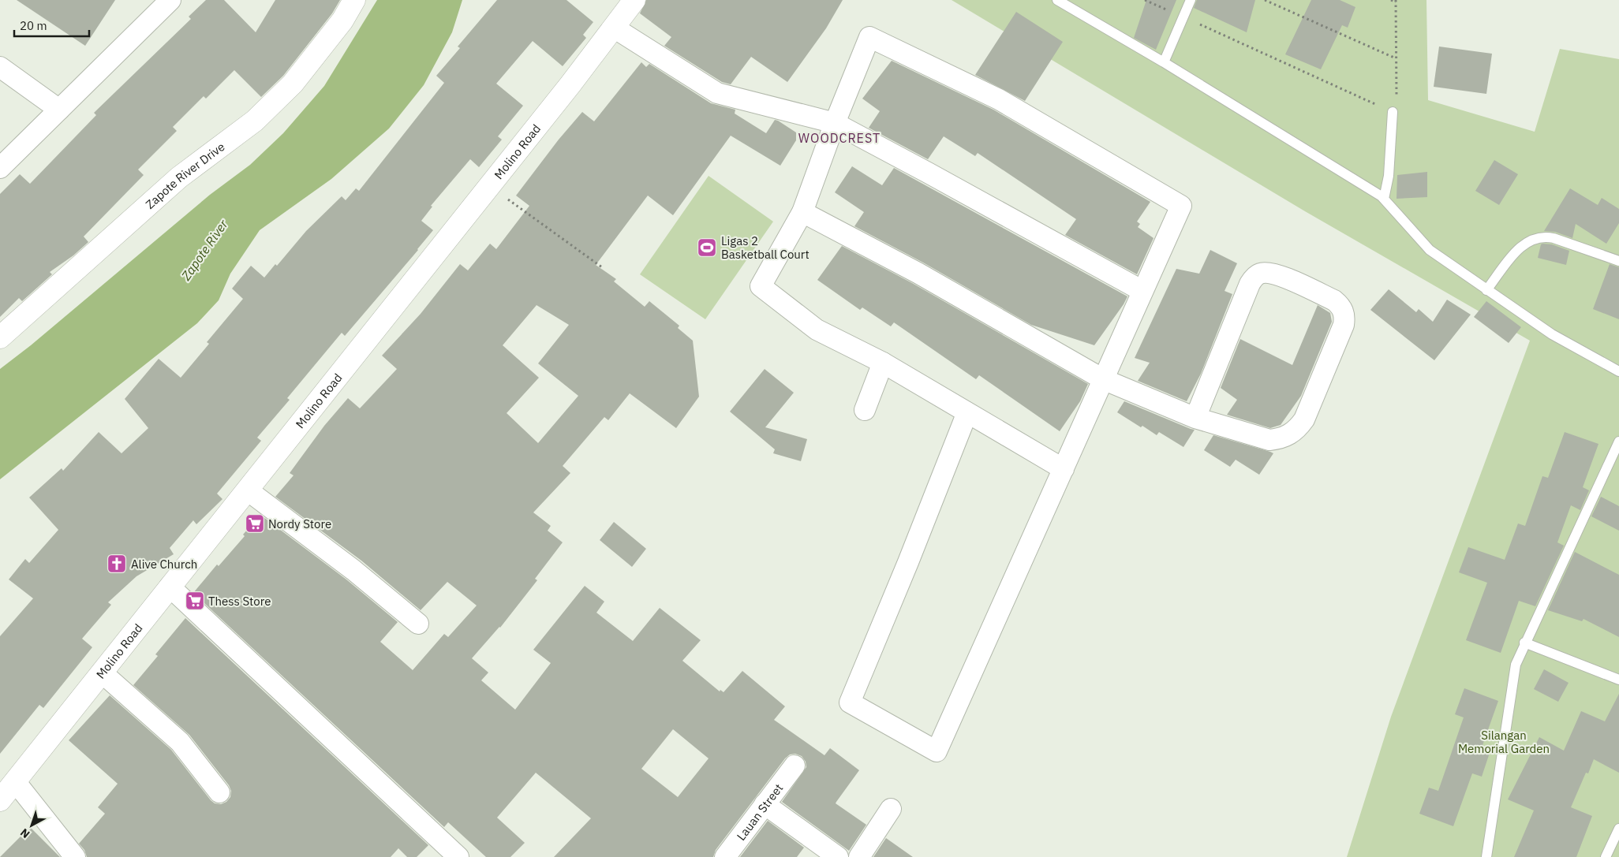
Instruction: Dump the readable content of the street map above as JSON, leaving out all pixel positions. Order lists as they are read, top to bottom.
{
  "streets": {
    "main road": ["Molino Road", "Zapote River Drive"],
    "street": ["Lauan Street"]
  },
  "districts": ["WOODCREST"],
  "water": ["Zapote River"],
  "parks": ["Silangan Memorial Garden"],
  "places": {
    "sports": ["Ligas 2 Basketball Court"],
    "supermarket": ["Nordy Store", "Thess Store"],
    "church": ["Alive Church"]
  },
  "scale_bar": "20 m",
  "north": "bottom left"
}
